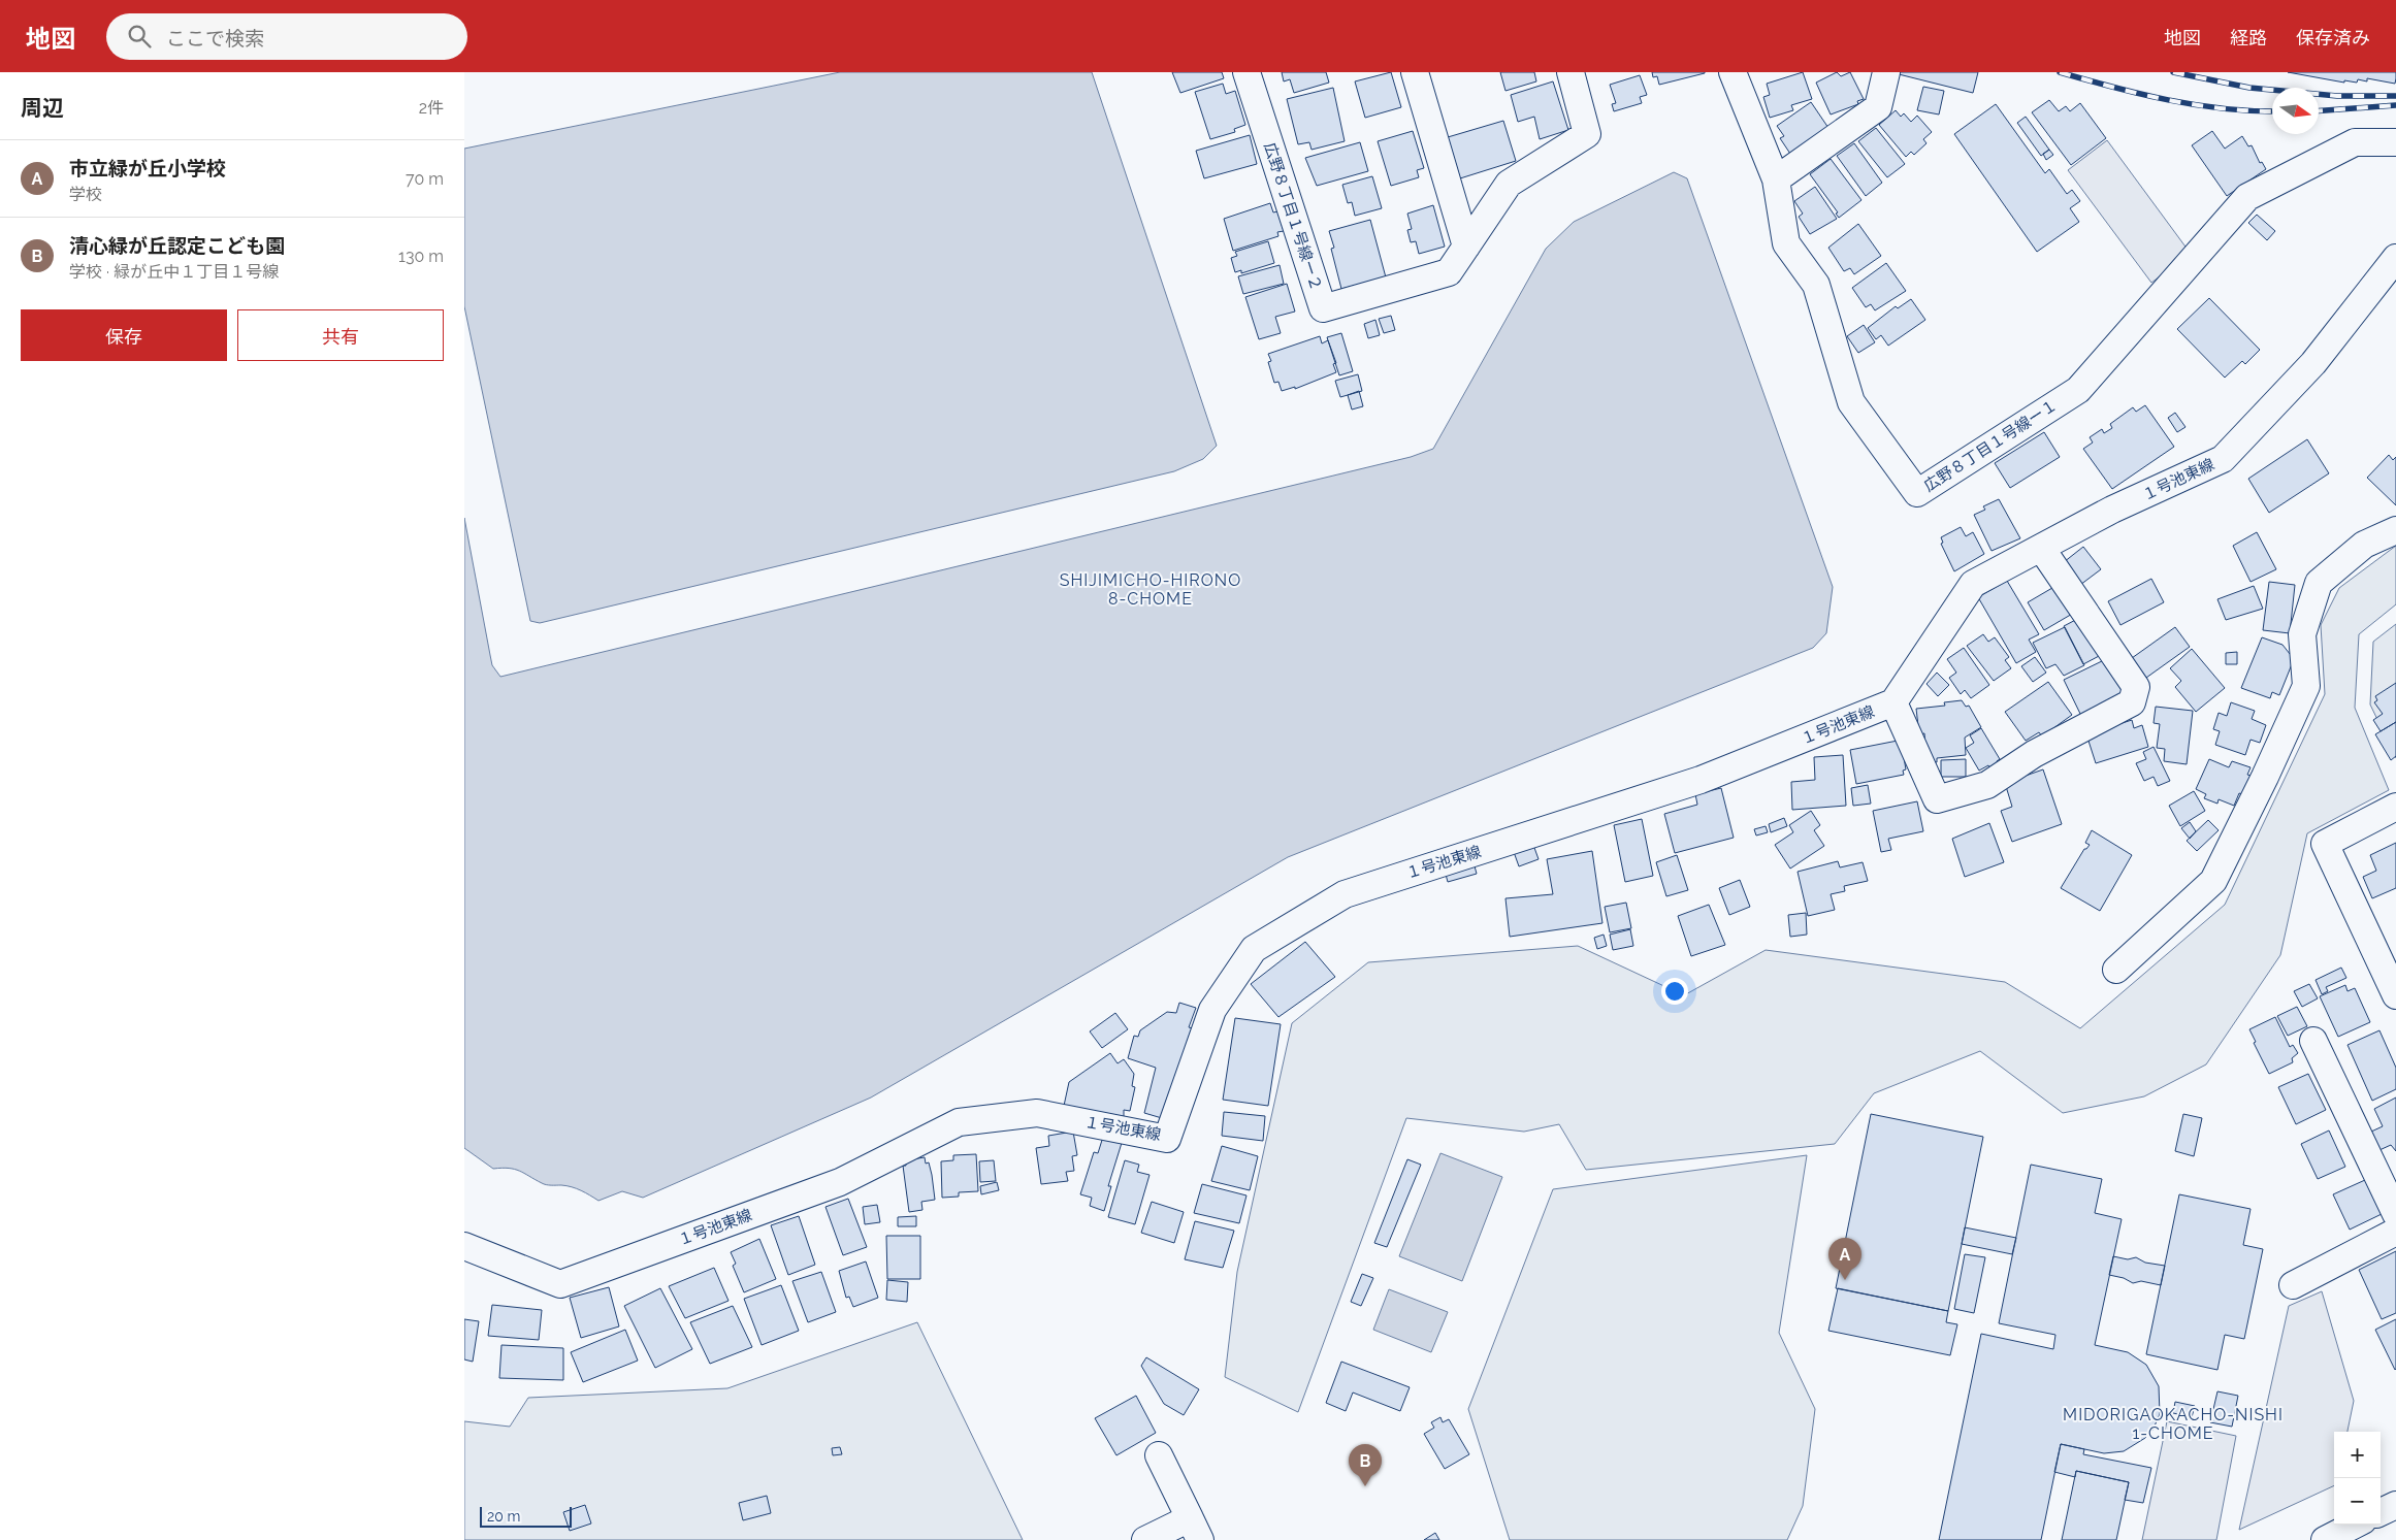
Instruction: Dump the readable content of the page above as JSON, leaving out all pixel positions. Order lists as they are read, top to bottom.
{
  "streets": {
    "street": ["広野８丁目１号線ー２", "広野８丁目１号線ー１", "１号池東線"]
  },
  "districts": ["SHIJIMICHO-HIRONO 8-CHOME", "MIDORIGAOKACHO-NISHI 1-CHOME"],
  "scale_bar": "20 m",
  "north": "right",
  "page": {
    "header": "地図",
    "search": "ここで検索",
    "nav": ["地図", "経路", "保存済み"],
    "heading": ["周辺", "2件"],
    "list": [
      {
        "mark": "A",
        "name": "市立緑が丘小学校",
        "note": "学校",
        "value": "70 m"
      },
      {
        "mark": "B",
        "name": "清心緑が丘認定こども園",
        "note": "学校 · 緑が丘中１丁目１号線",
        "value": "130 m"
      }
    ],
    "buttons": ["保存", "共有"],
    "pins": ["A", "B"],
    "map_buttons": ["+", "−"],
    "scale": "20 m"
  }
}
